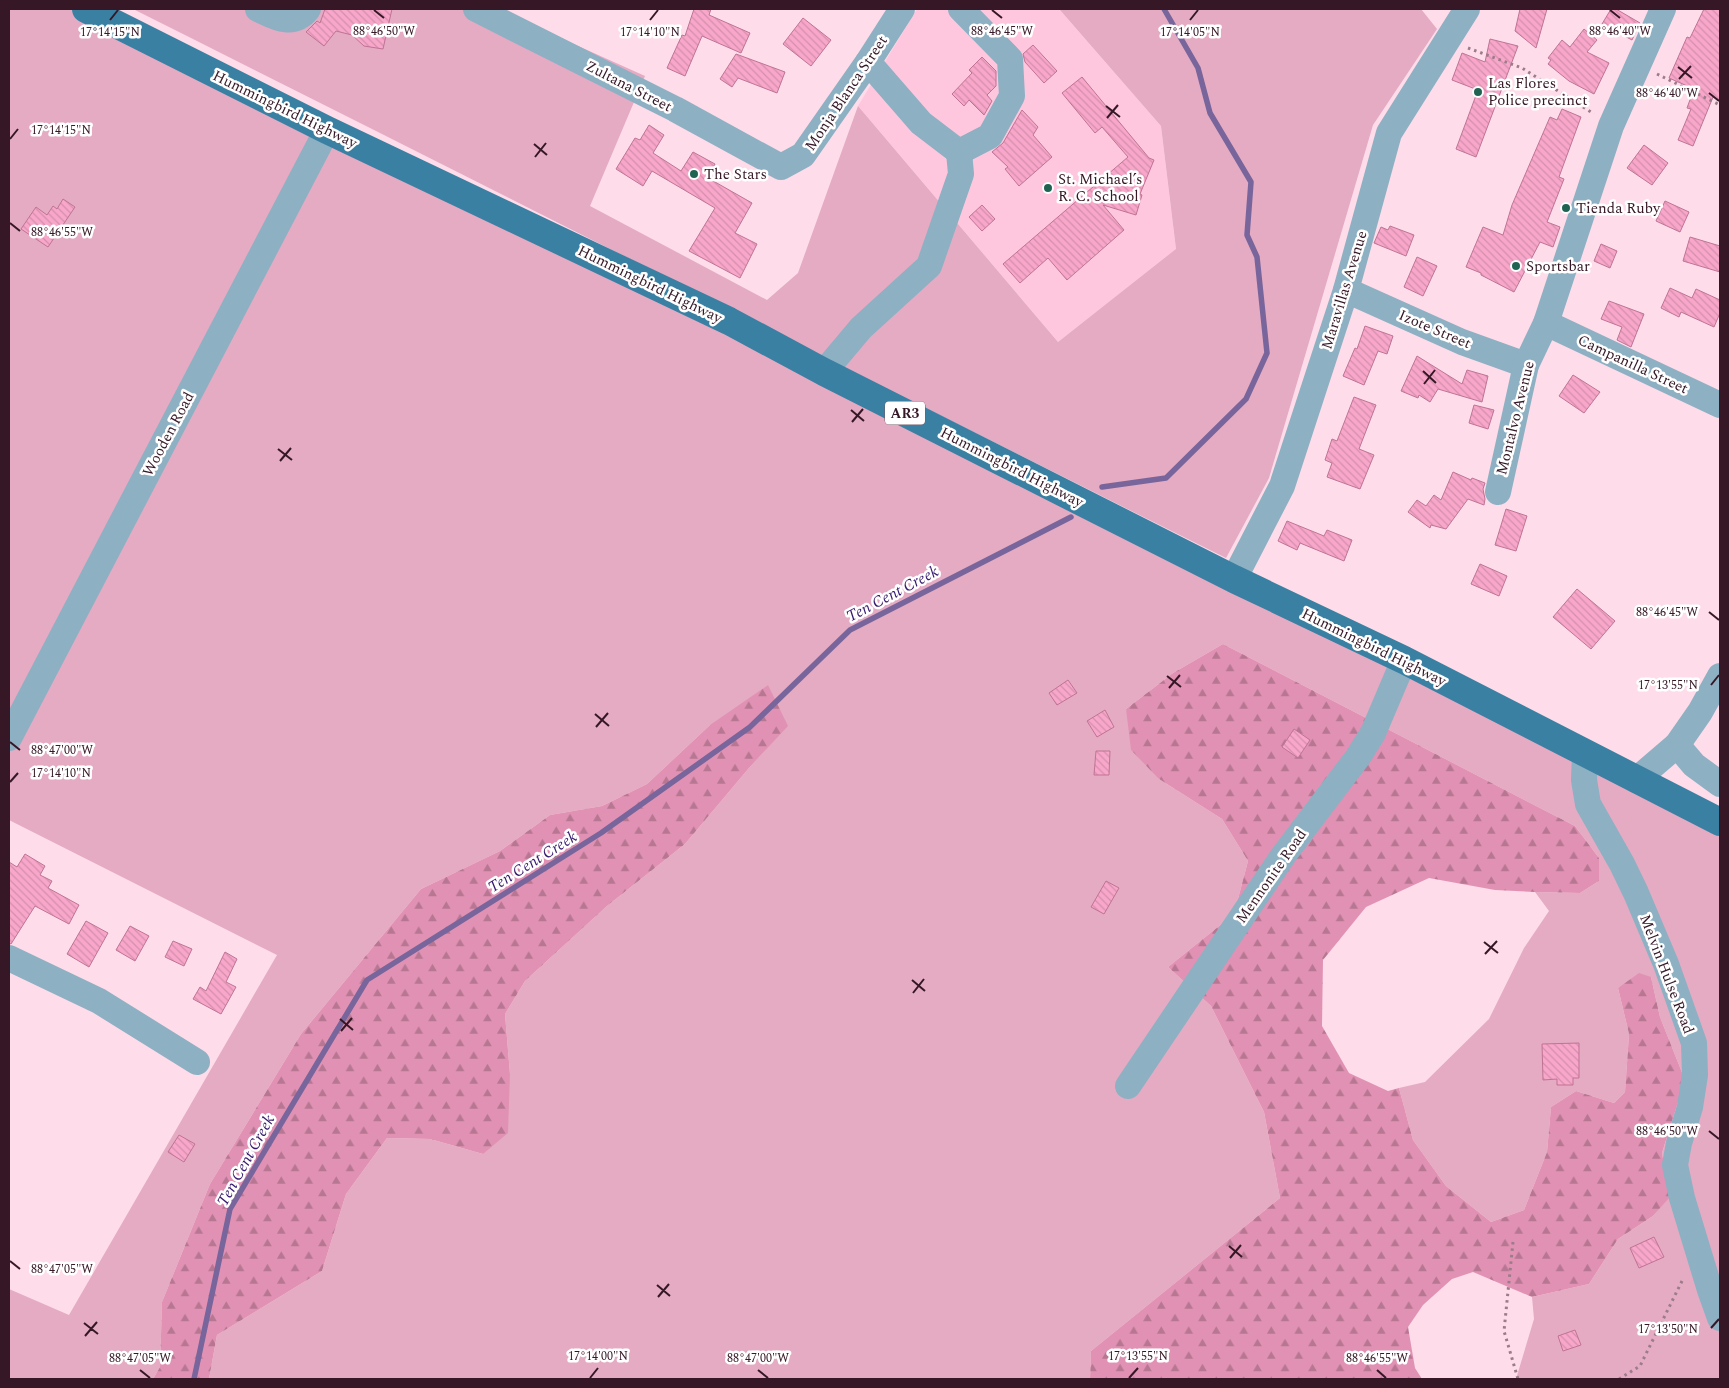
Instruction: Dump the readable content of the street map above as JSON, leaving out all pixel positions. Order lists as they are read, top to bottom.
{
  "streets": {
    "main road": ["Hummingbird Highway", "AR3"],
    "street": [
      "Zultana Street",
      "Monja Blanca Street",
      "Maravillas Avenue",
      "Izote Street",
      "Campanilla Street",
      "Montalvo Avenue",
      "Wooden Road",
      "Mennonite Road",
      "Melvin Hulse Road"
    ]
  },
  "crossings": [
    ["Zultana Street", "Monja Blanca Street"],
    ["Hummingbird Highway", "Maravillas Avenue"],
    ["Hummingbird Highway", "Wooden Road"],
    ["Hummingbird Highway", "Mennonite Road"],
    ["Hummingbird Highway", "Melvin Hulse Road"],
    ["Maravillas Avenue", "Izote Street"],
    ["Izote Street", "Montalvo Avenue"],
    ["Campanilla Street", "Montalvo Avenue"]
  ],
  "water": ["Ten Cent Creek"],
  "places": [
    "Las Flores Police precinct",
    "The Stars",
    "St. Michael’s R. C. School",
    "Tienda Ruby",
    "Sportsbar"
  ],
  "coordinates": [
    "88°46'50\"W",
    "88°46'45\"W",
    "88°46'40\"W",
    "17°14'15\"N",
    "17°14'10\"N",
    "17°14'05\"N",
    "88°46'55\"W",
    "17°13'55\"N",
    "88°47'00\"W",
    "88°47'05\"W",
    "17°13'50\"N",
    "17°14'00\"N"
  ]
}
